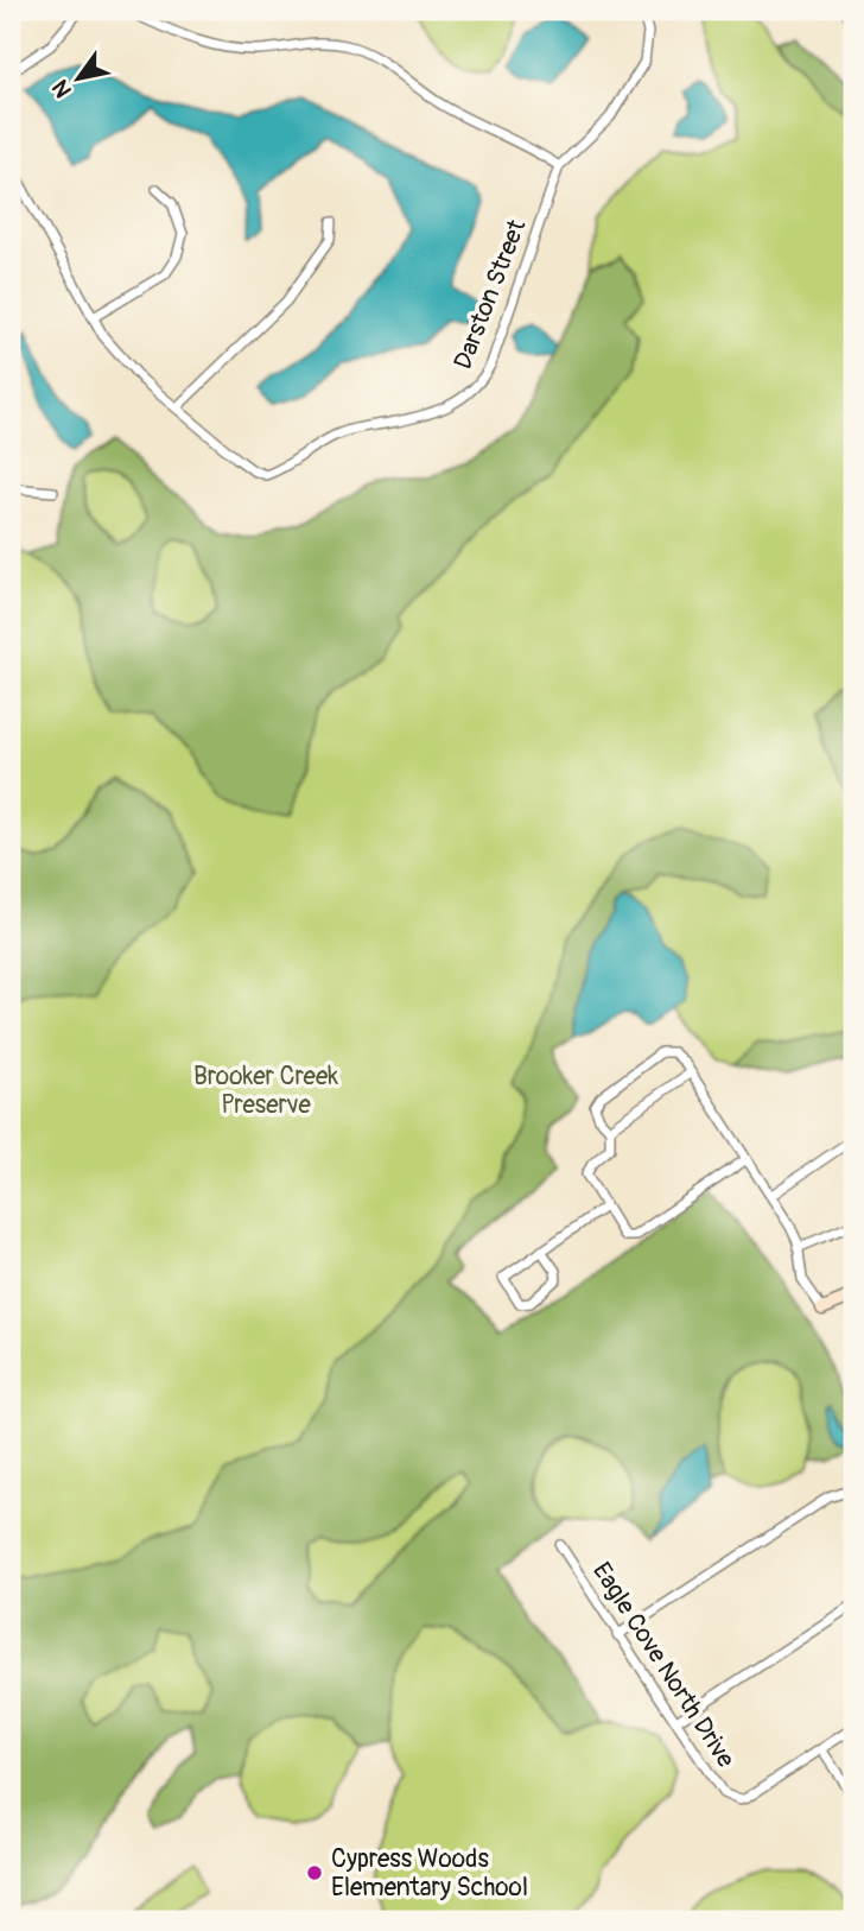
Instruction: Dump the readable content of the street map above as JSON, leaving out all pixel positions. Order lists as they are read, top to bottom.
{
  "streets": {
    "street": ["Darston Street", "Eagle Cove North Drive"]
  },
  "parks": ["Brooker Creek Preserve"],
  "places": ["Cypress Woods Elementary School"],
  "north": "bottom left"
}
